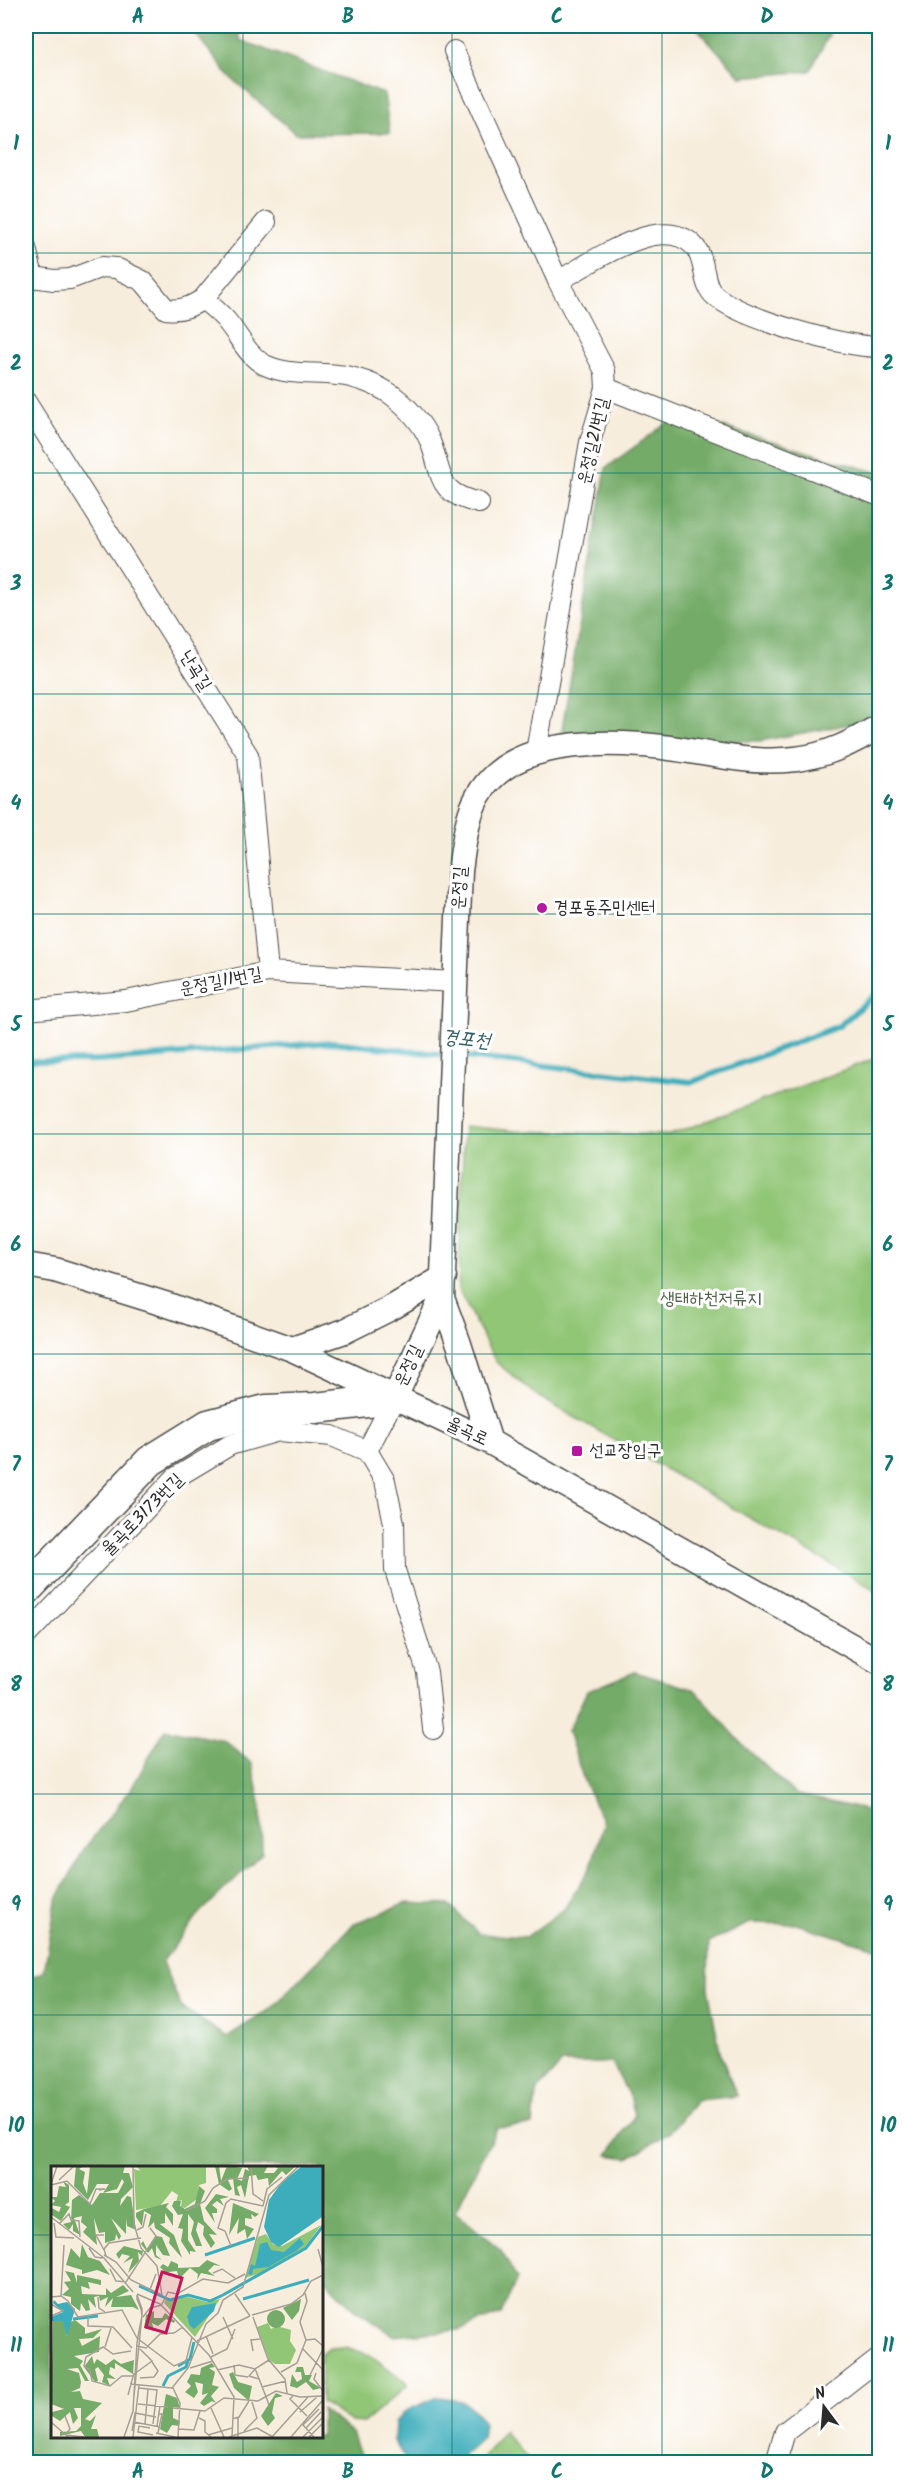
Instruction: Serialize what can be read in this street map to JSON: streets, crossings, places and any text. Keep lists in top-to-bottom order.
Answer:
{
  "streets": {
    "street": [
      "운정길21번길",
      "난곡길",
      "운정길",
      "운정길11번길",
      "율곡로",
      "율곡로3173번길"
    ]
  },
  "crossings": [
    ["운정길21번길", "운정길"],
    ["난곡길", "운정길11번길"],
    ["운정길", "운정길11번길"],
    ["운정길", "율곡로"]
  ],
  "water": ["경포천"],
  "parks": ["생태하천저류지"],
  "places": {
    "other": ["경포동주민센터"],
    "transit": ["선교장입구"]
  },
  "north": "top",
  "grid": {
    "columns": [
      "A",
      "B",
      "C",
      "D"
    ],
    "rows": [
      "1",
      "2",
      "3",
      "4",
      "5",
      "6",
      "7",
      "8",
      "9",
      "10",
      "11"
    ]
  }
}
